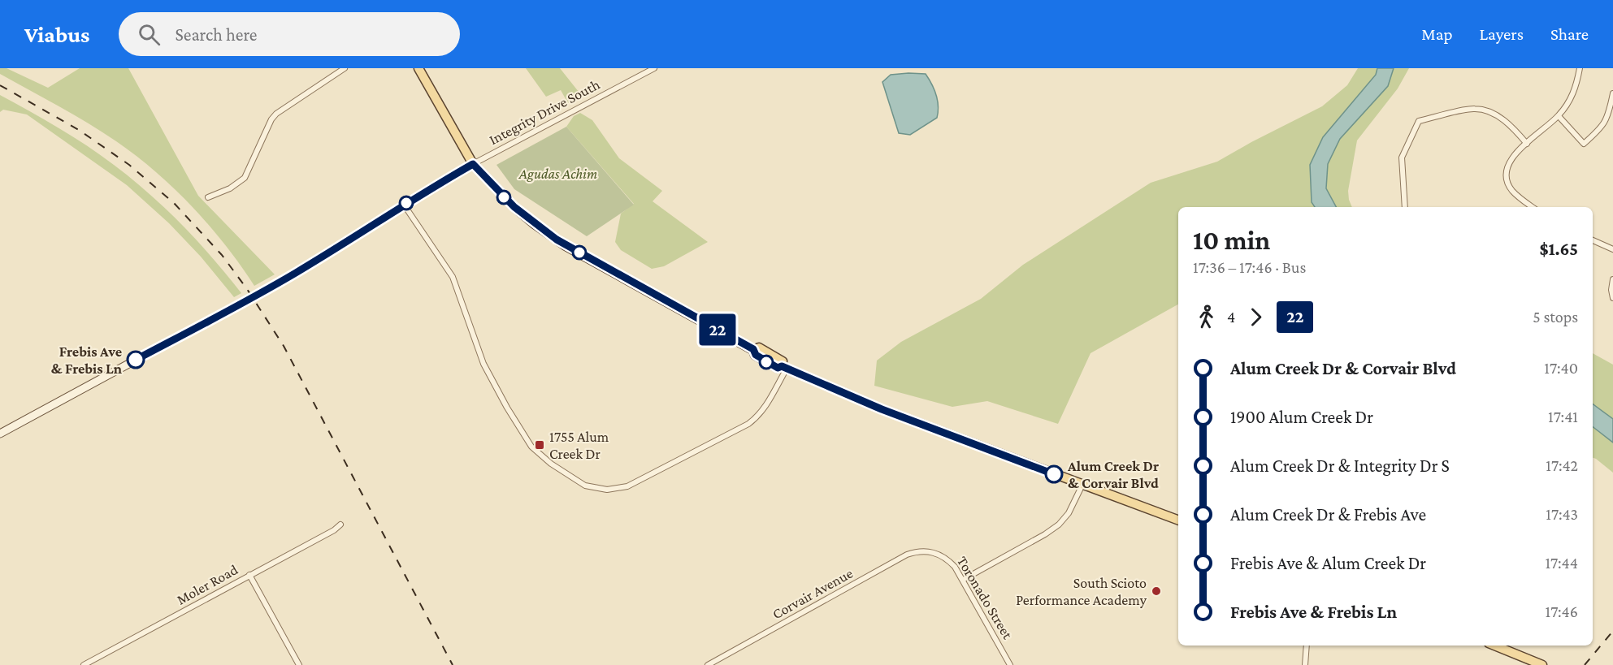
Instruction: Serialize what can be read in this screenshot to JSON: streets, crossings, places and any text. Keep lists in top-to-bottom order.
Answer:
{
  "streets": {
    "street": [
      "Integrity Drive South",
      "Moler Road",
      "Corvair Avenue",
      "Toronado Street"
    ]
  },
  "crossings": [
    ["Corvair Avenue", "Toronado Street"]
  ],
  "parks": ["Agudas Achim"],
  "places": {
    "other": ["Frebis Ave & Frebis Ln", "Alum Creek Dr & Corvair Blvd", "South Scioto Performance Academy"],
    "transit": ["1755 Alum Creek Dr"]
  },
  "lines": ["bus line 22"],
  "page": {
    "header": "Viabus",
    "search": "Search here",
    "nav": ["Map", "Layers", "Share"],
    "on_map": "22",
    "heading": ["10 min", "17:36 – 17:46 · Bus", "$1.65"],
    "legs": ["4", "22", "5 stops"],
    "list": [
      {
        "name": "Alum Creek Dr & Corvair Blvd",
        "value": "17:40"
      },
      {
        "name": "1900 Alum Creek Dr",
        "value": "17:41"
      },
      {
        "name": "Alum Creek Dr & Integrity Dr S",
        "value": "17:42"
      },
      {
        "name": "Alum Creek Dr & Frebis Ave",
        "value": "17:43"
      },
      {
        "name": "Frebis Ave & Alum Creek Dr",
        "value": "17:44"
      },
      {
        "name": "Frebis Ave & Frebis Ln",
        "value": "17:46"
      }
    ]
  }
}
